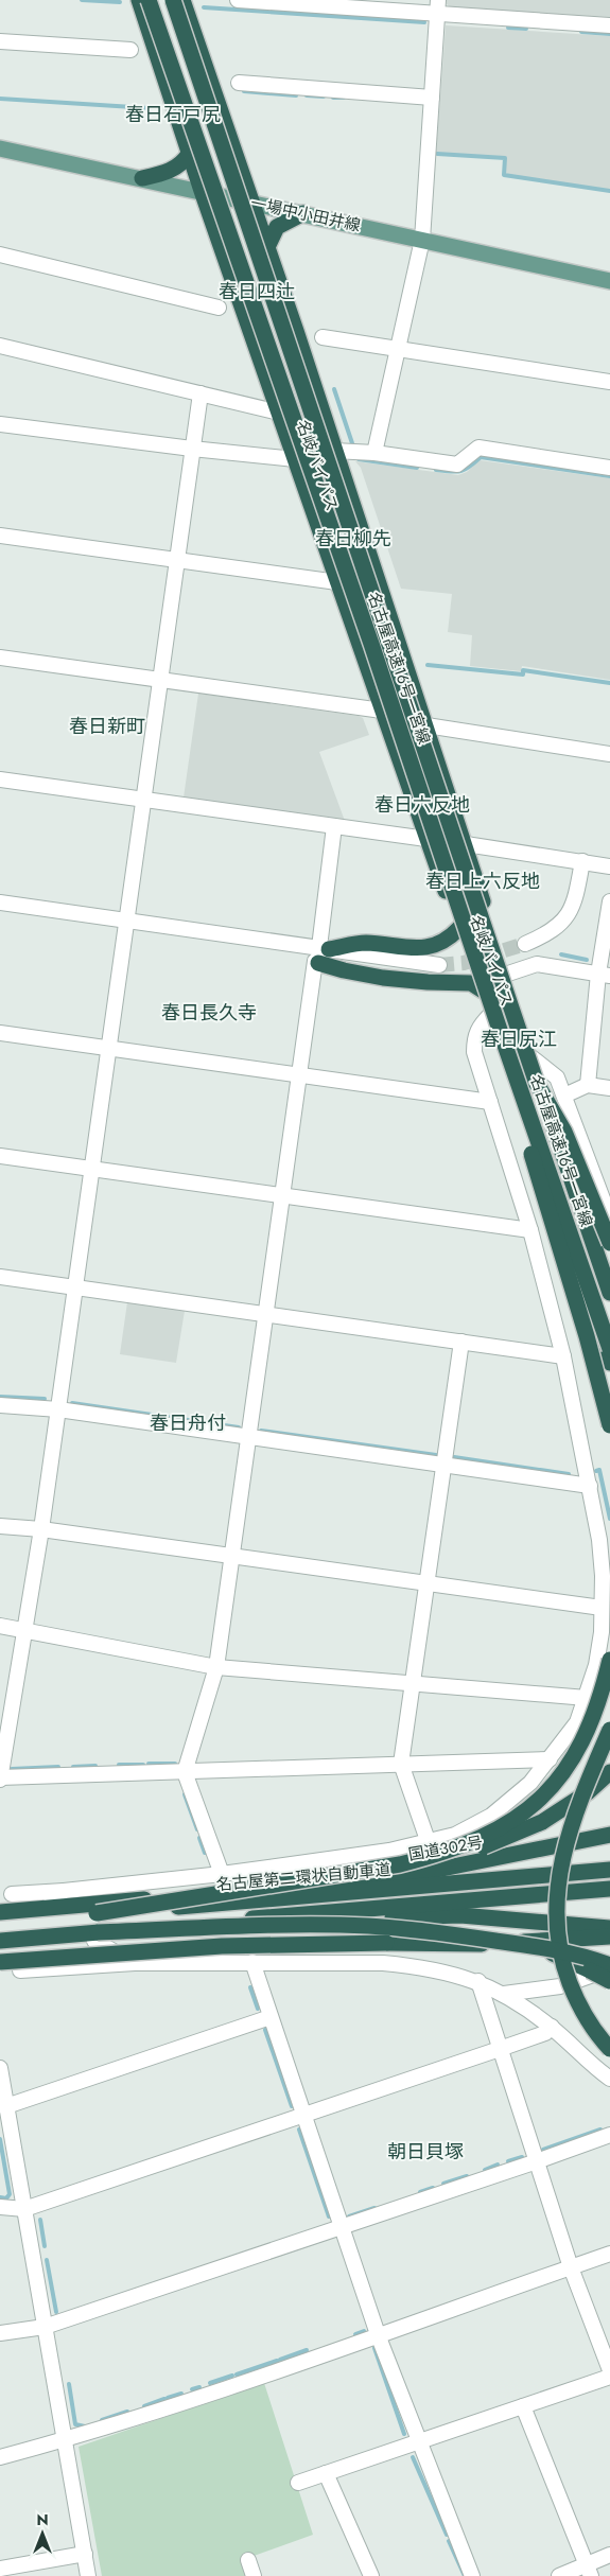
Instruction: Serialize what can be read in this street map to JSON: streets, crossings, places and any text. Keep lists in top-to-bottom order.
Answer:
{
  "streets": {
    "highway": [
      "名岐バイパス",
      "名古屋高速16号一宮線",
      "国道302号",
      "名古屋第二環状自動車道"
    ],
    "main road": ["一場中小田井線"]
  },
  "crossings": [
    ["一場中小田井線", "名岐バイパス"]
  ],
  "districts": [
    "春日石戸尻",
    "春日四辻",
    "春日柳先",
    "春日新町",
    "春日六反地",
    "春日上六反地",
    "春日長久寺",
    "春日尻江",
    "春日舟付",
    "朝日貝塚"
  ],
  "north": "top"
}
